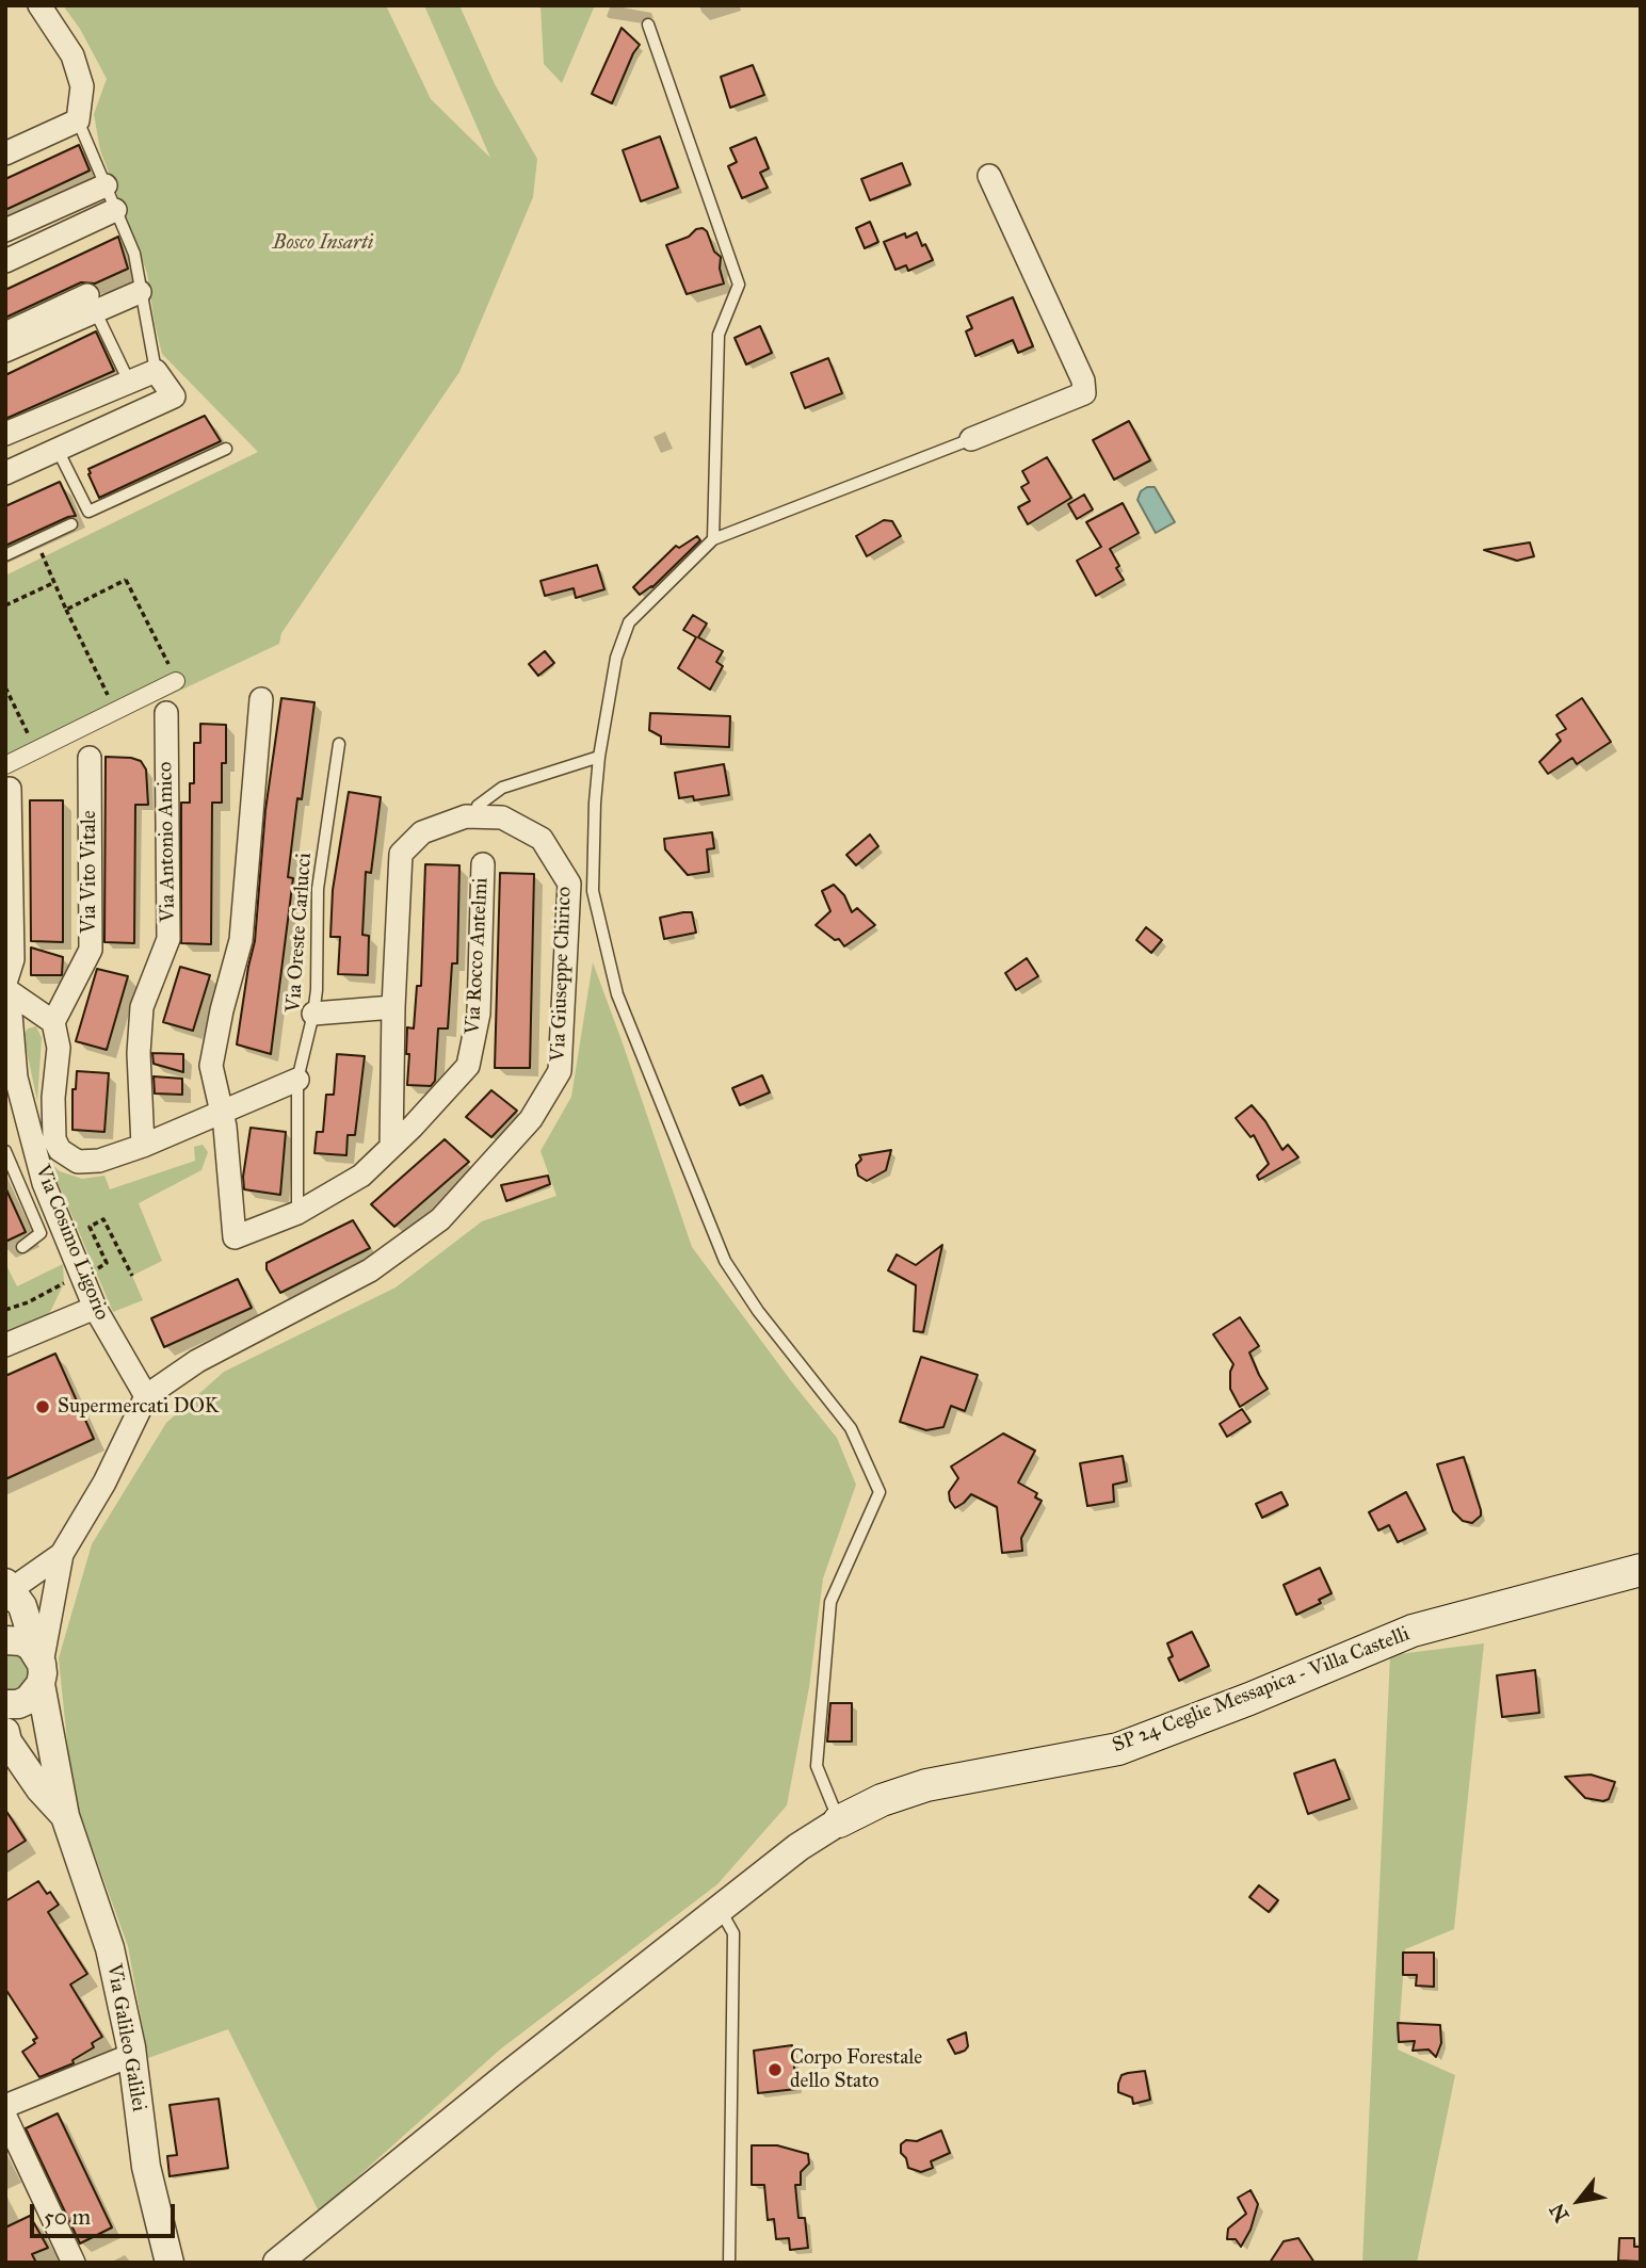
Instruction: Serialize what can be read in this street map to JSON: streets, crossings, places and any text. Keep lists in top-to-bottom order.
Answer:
{
  "streets": {
    "main road": ["SP 24 Ceglie Messapica - Villa Castelli"],
    "street": [
      "Via Antonio Amico",
      "Via Vito Vitale",
      "Via Rocco Antelmi",
      "Via Giuseppe Chirico",
      "Via Cosimo Ligorio",
      "Via Galileo Galilei"
    ],
    "lane": ["Via Oreste Carlucci"]
  },
  "crossings": [
    ["Via Oreste Carlucci", "Via Rocco Antelmi"],
    ["Via Rocco Antelmi", "Via Giuseppe Chirico"],
    ["Via Giuseppe Chirico", "Via Cosimo Ligorio"]
  ],
  "parks": ["Bosco Insarti"],
  "places": ["Supermercati DOK", "Corpo Forestale dello Stato"],
  "scale_bar": "50 m",
  "north": "bottom left"
}
